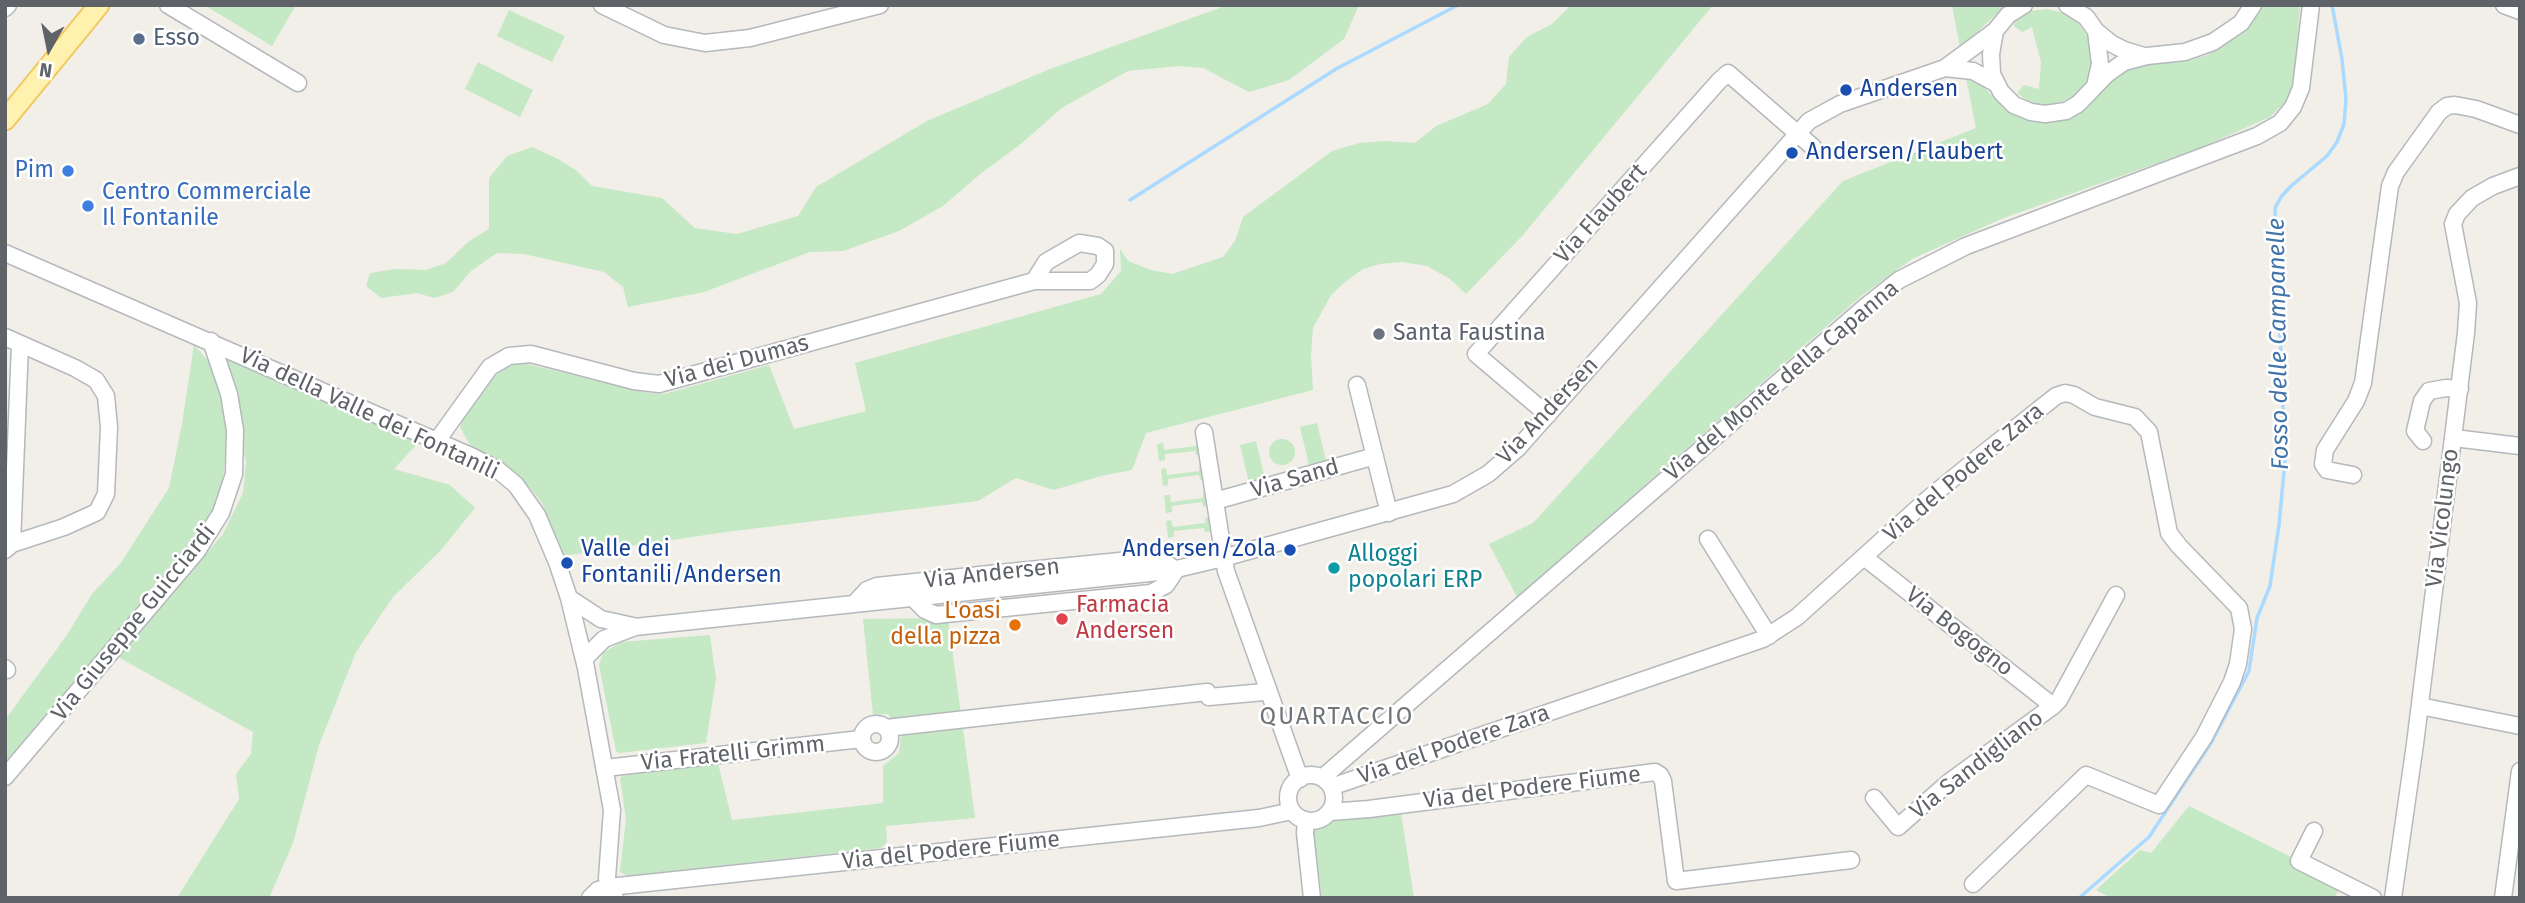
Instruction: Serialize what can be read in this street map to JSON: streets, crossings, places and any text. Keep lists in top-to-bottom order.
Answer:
{
  "streets": {
    "street": [
      "Via Flaubert",
      "Via dei Dumas",
      "Via del Monte della Capanna",
      "Via Andersen",
      "Via della Valle dei Fontanili",
      "Via del Podere Zara",
      "Via Sand",
      "Via Vicolungo",
      "Via Giuseppe Guicciardi",
      "Via Bogogno",
      "Via Fratelli Grimm",
      "Via Sandigliano",
      "Via del Podere Fiume"
    ]
  },
  "crossings": [
    ["Via Flaubert", "Via Andersen"],
    ["Via dei Dumas", "Via della Valle dei Fontanili"],
    ["Via del Monte della Capanna", "Via del Podere Zara"],
    ["Via del Monte della Capanna", "Via del Podere Fiume"],
    ["Via Andersen", "Via della Valle dei Fontanili"],
    ["Via della Valle dei Fontanili", "Via Giuseppe Guicciardi"],
    ["Via della Valle dei Fontanili", "Via Fratelli Grimm"],
    ["Via della Valle dei Fontanili", "Via del Podere Fiume"],
    ["Via del Podere Zara", "Via Bogogno"],
    ["Via del Podere Zara", "Via del Podere Fiume"],
    ["Via Bogogno", "Via Sandigliano"]
  ],
  "districts": ["QUARTACCIO"],
  "water": ["Fosso delle Campanelle"],
  "places": [
    "Esso",
    "Andersen",
    "Andersen/Flaubert",
    "Pim",
    "Centro Commerciale Il Fontanile",
    "Santa Faustina",
    "Andersen/Zola",
    "Valle dei Fontanili/Andersen",
    "Alloggi popolari ERP",
    "Farmacia Andersen",
    "L'oasi della pizza"
  ],
  "north": "bottom"
}
